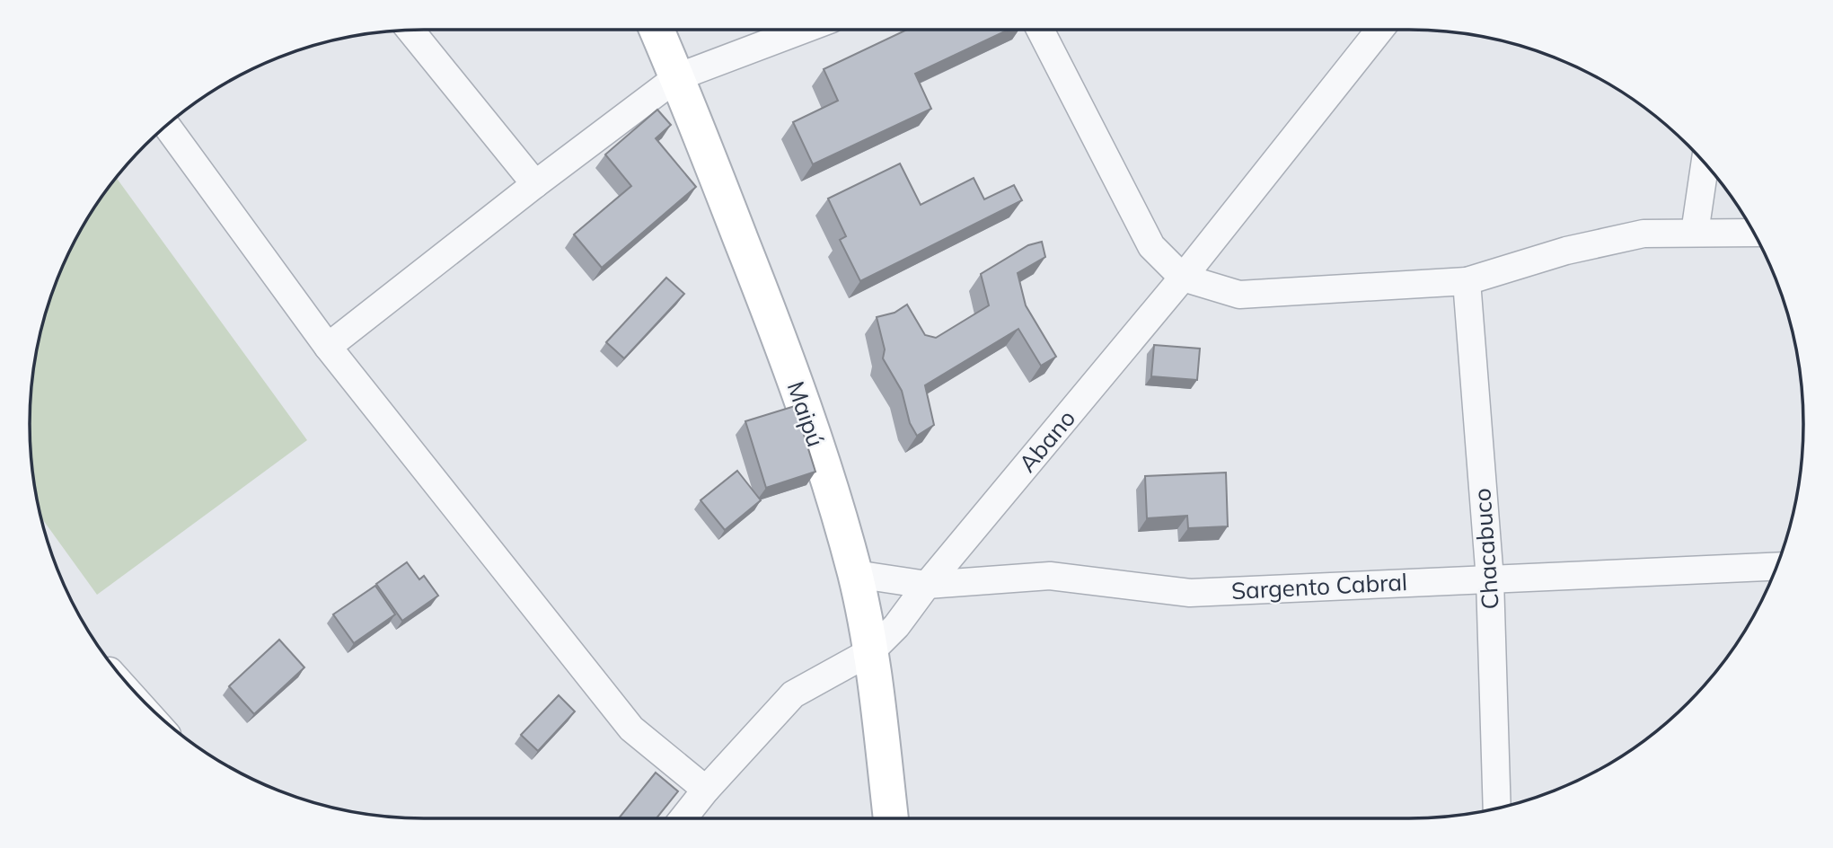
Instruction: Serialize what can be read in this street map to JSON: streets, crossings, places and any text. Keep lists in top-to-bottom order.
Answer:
{
  "streets": {
    "main road": ["Maipú"],
    "street": ["Abano", "Chacabuco", "Sargento Cabral"]
  },
  "crossings": [
    ["Maipú", "Abano"],
    ["Maipú", "Sargento Cabral"],
    ["Abano", "Sargento Cabral"],
    ["Chacabuco", "Sargento Cabral"]
  ]
}
